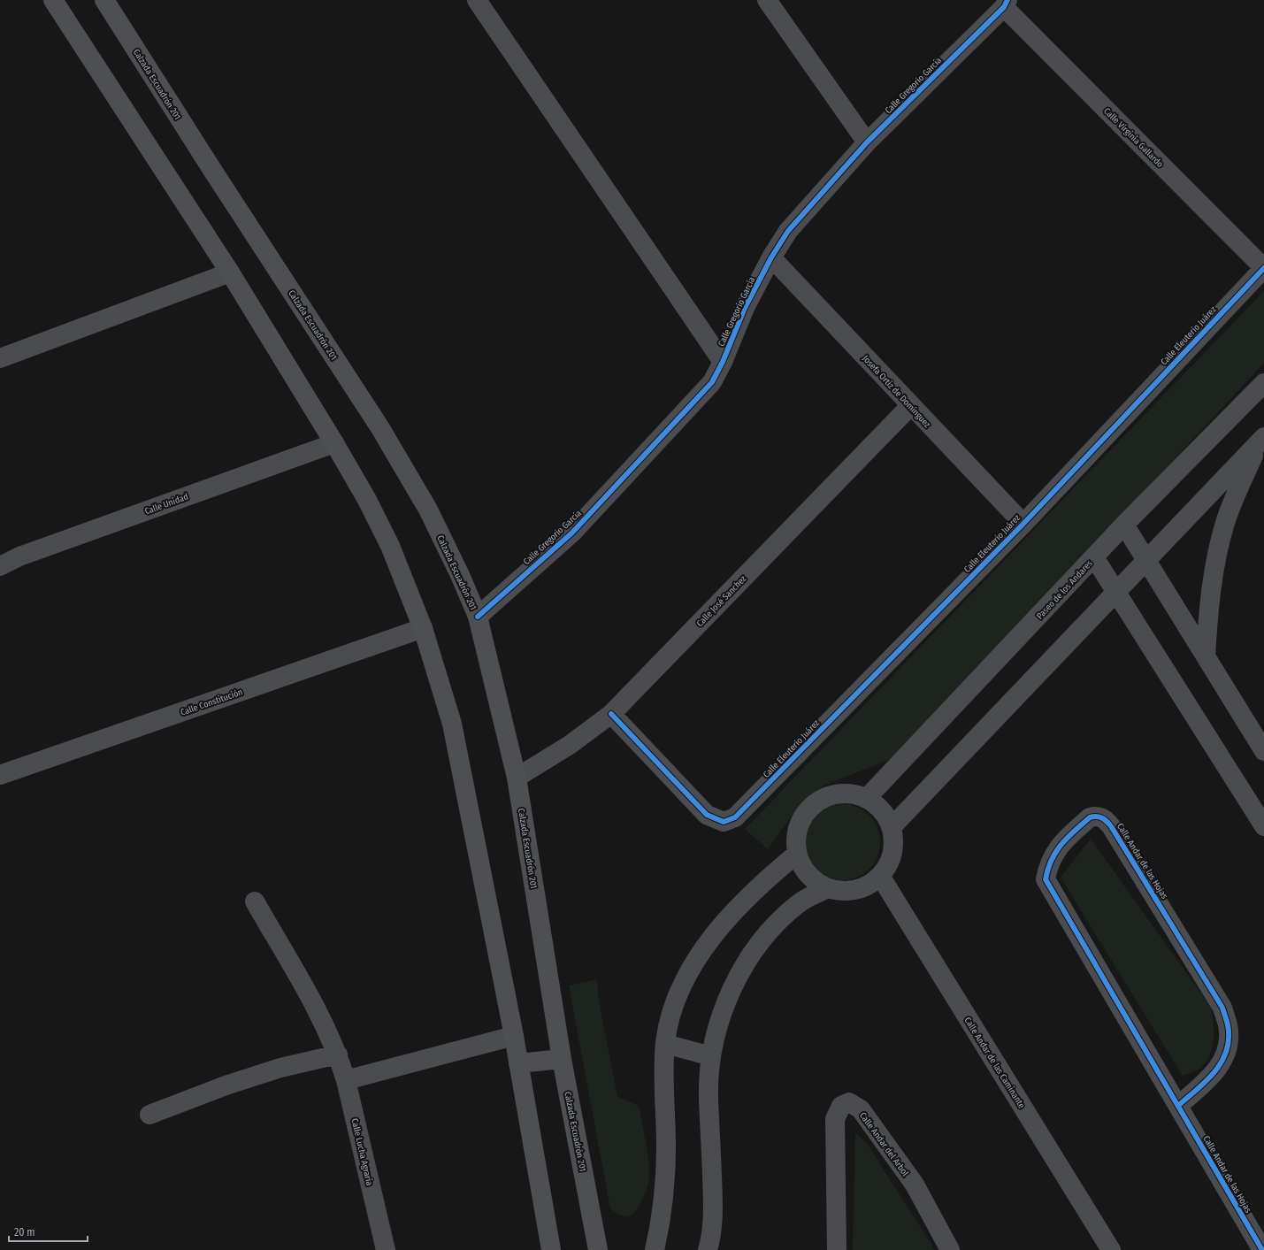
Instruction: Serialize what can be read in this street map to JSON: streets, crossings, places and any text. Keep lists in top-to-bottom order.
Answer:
{
  "streets": {
    "main road": ["Calzada Escuadrón 201"],
    "street": [
      "Calle Gregorio García",
      "Calle Virginia Gallardo",
      "Calle Eleuterio Juárez",
      "Josefa Ortiz de Domínguez",
      "Calle Unidad",
      "Paseo de los Andares",
      "Calle José Sanchez",
      "Calle Constitución",
      "Calle Andar de las Hojas",
      "Calle Andar de las Caminante",
      "Calle Andar del Arbol",
      "Calle Lucha Agraria"
    ]
  },
  "crossings": [
    ["Calzada Escuadrón 201", "Calle Gregorio García"],
    ["Calzada Escuadrón 201", "Calle José Sanchez"],
    ["Calle Gregorio García", "Calle Virginia Gallardo"],
    ["Calle Gregorio García", "Josefa Ortiz de Domínguez"],
    ["Calle Virginia Gallardo", "Calle Eleuterio Juárez"],
    ["Calle Eleuterio Juárez", "Josefa Ortiz de Domínguez"],
    ["Calle Eleuterio Juárez", "Calle José Sanchez"],
    ["Josefa Ortiz de Domínguez", "Calle José Sanchez"],
    ["Paseo de los Andares", "Calle Andar de las Caminante"]
  ],
  "scale_bar": "20 m"
}
